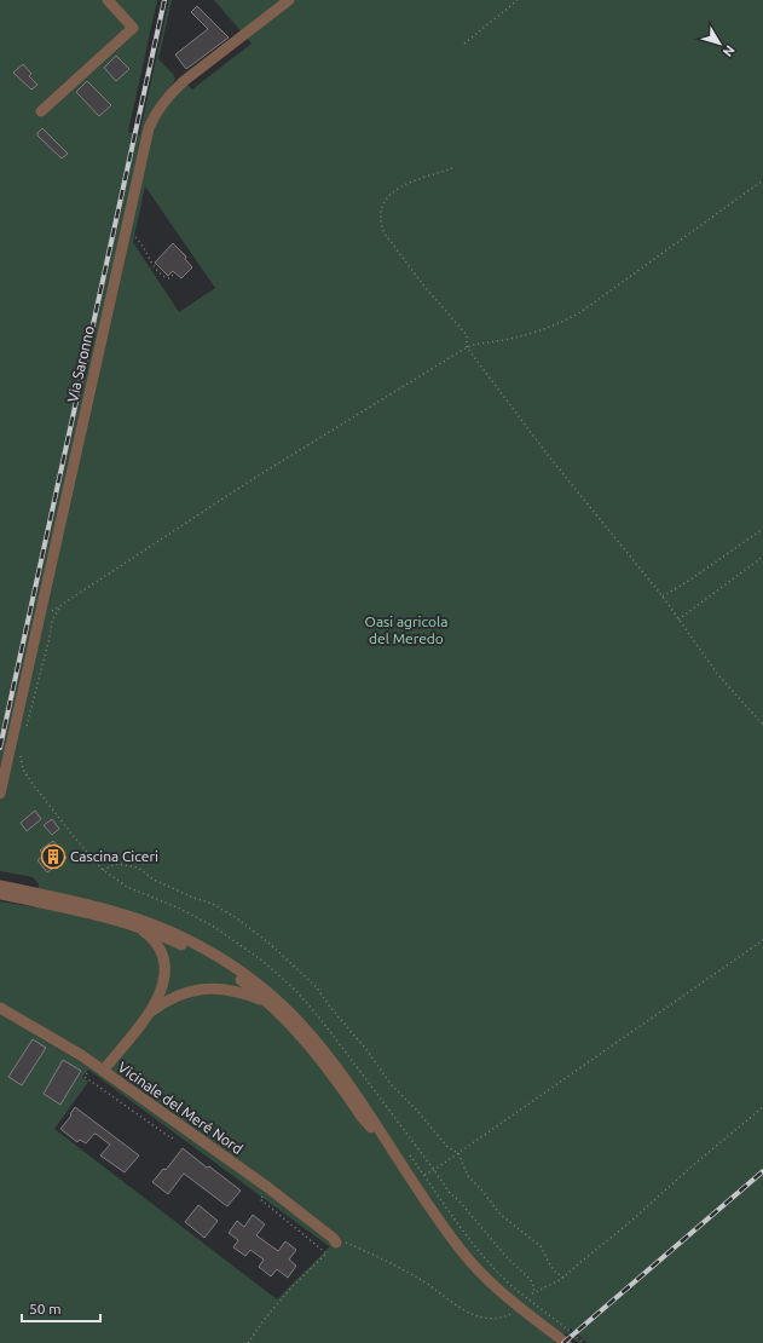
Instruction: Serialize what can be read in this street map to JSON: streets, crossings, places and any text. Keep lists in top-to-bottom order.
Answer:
{
  "streets": {
    "street": ["Via Saronno", "Vicinale del Meré Nord"]
  },
  "parks": ["Oasi agricola del Meredo"],
  "places": {
    "building": ["Cascina Ciceri"]
  },
  "scale_bar": "50 m",
  "north": "bottom right"
}
